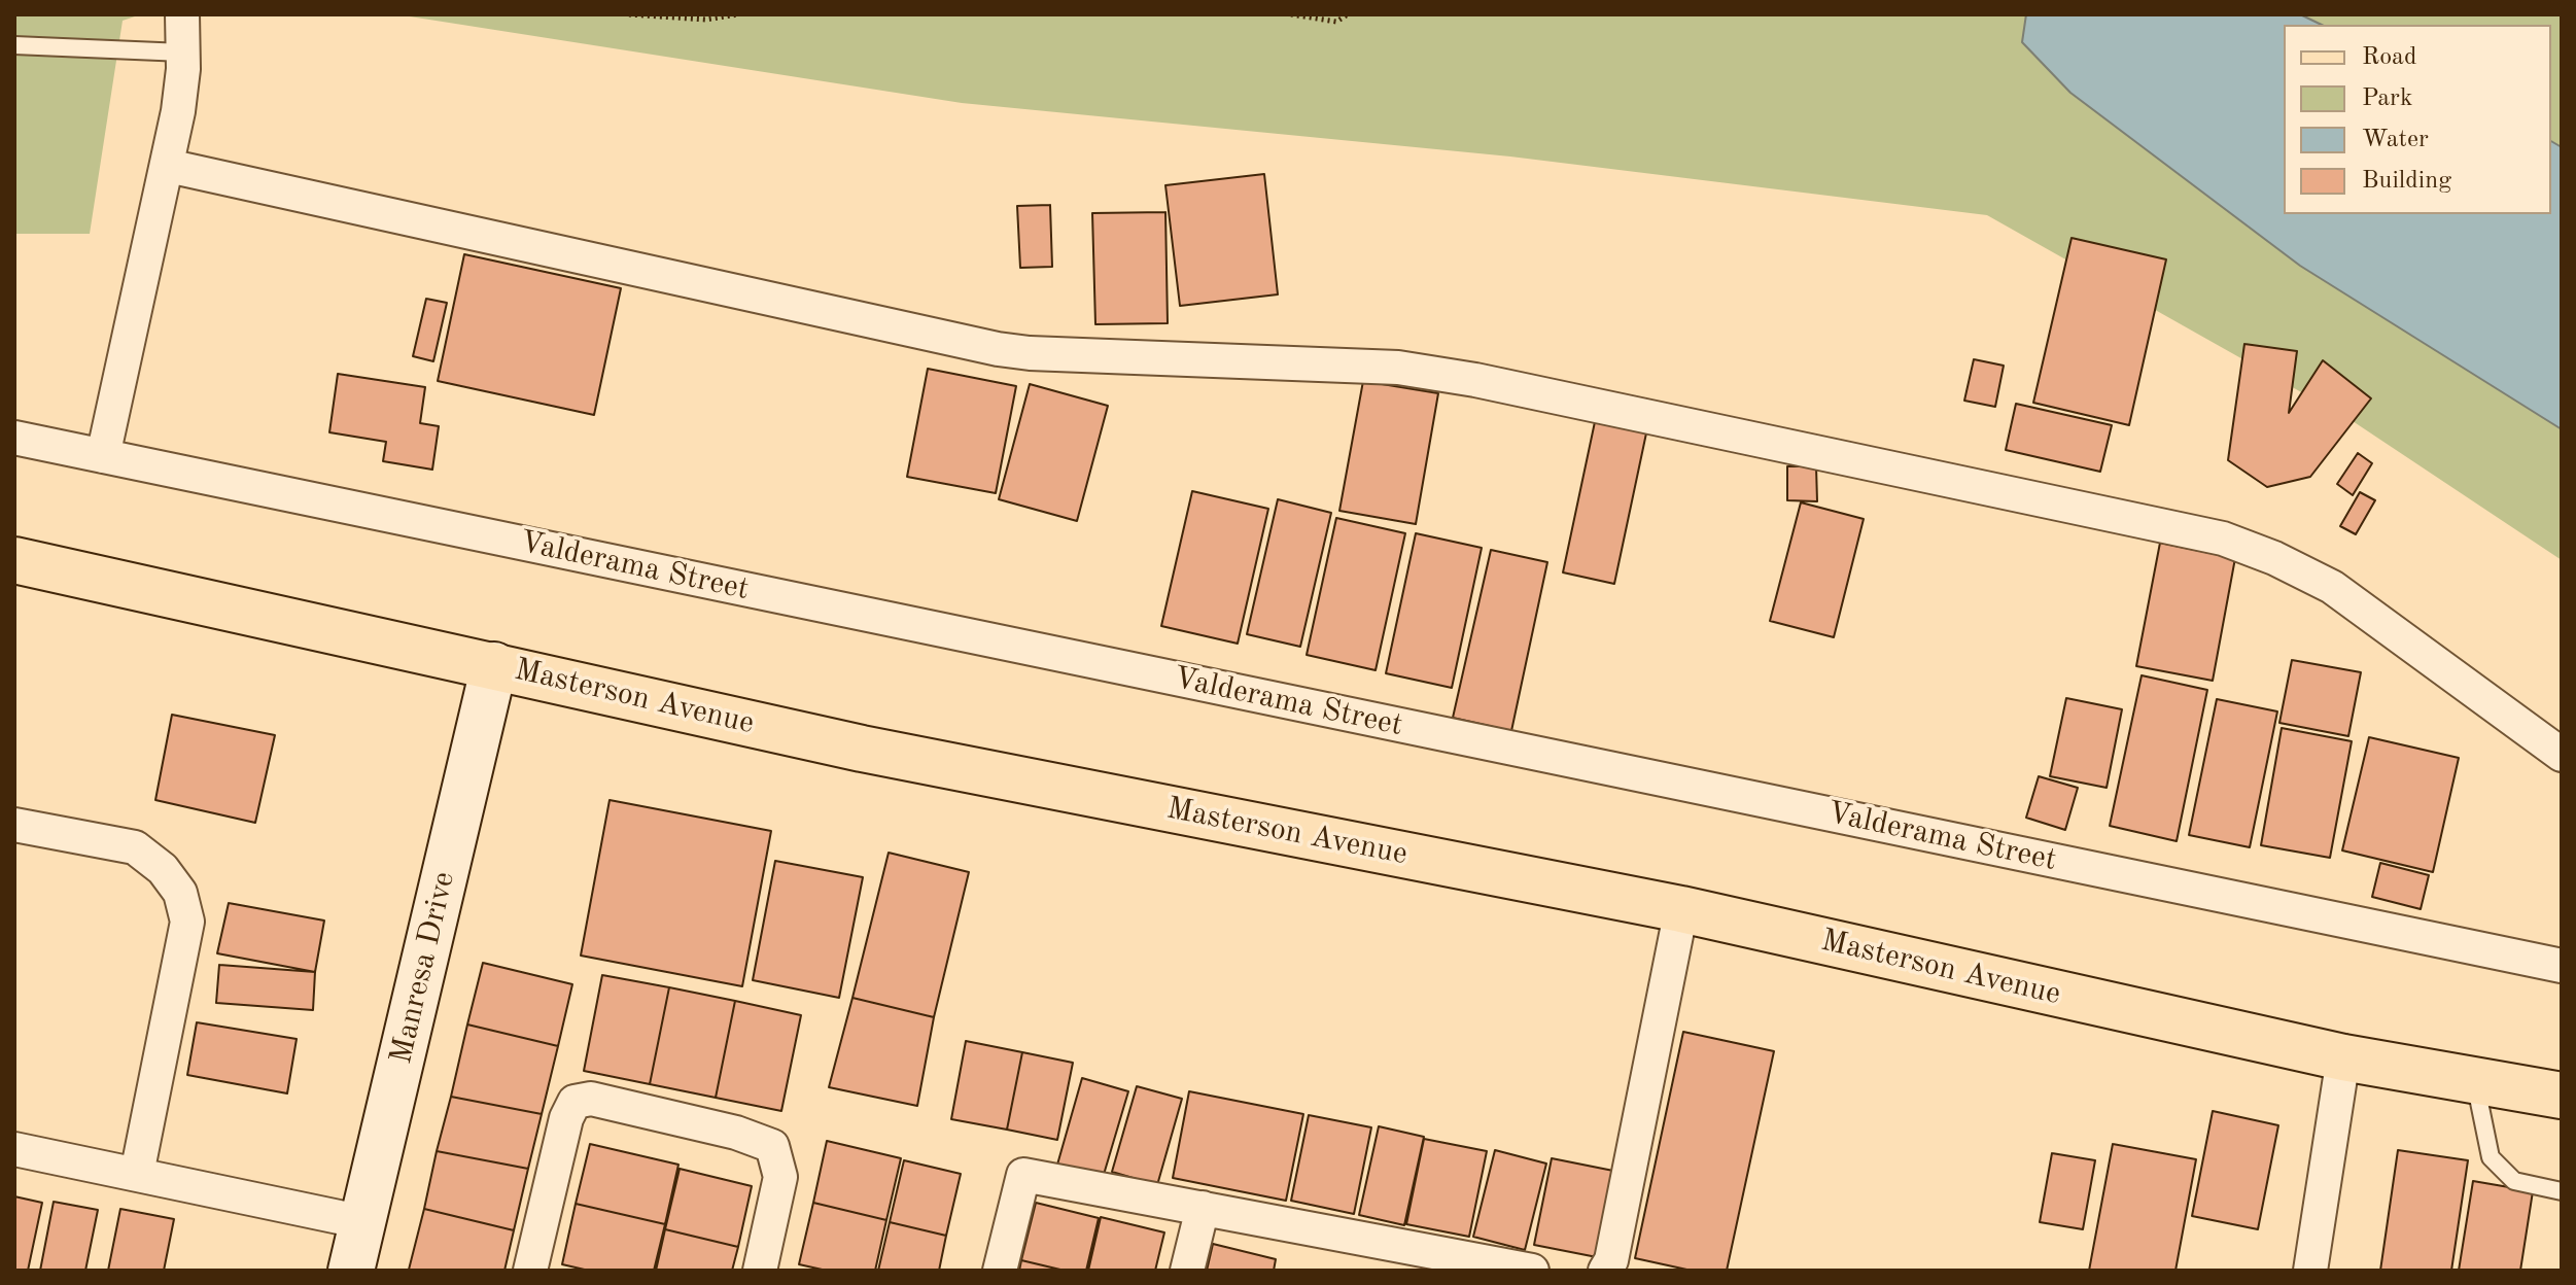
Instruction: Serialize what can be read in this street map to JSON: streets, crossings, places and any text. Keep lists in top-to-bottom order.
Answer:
{
  "streets": {
    "main road": ["Masterson Avenue"],
    "street": ["Valderama Street", "Manresa Drive"]
  },
  "crossings": [
    ["Masterson Avenue", "Manresa Drive"]
  ],
  "legend": [
    "Road",
    "Park",
    "Water",
    "Building"
  ]
}
